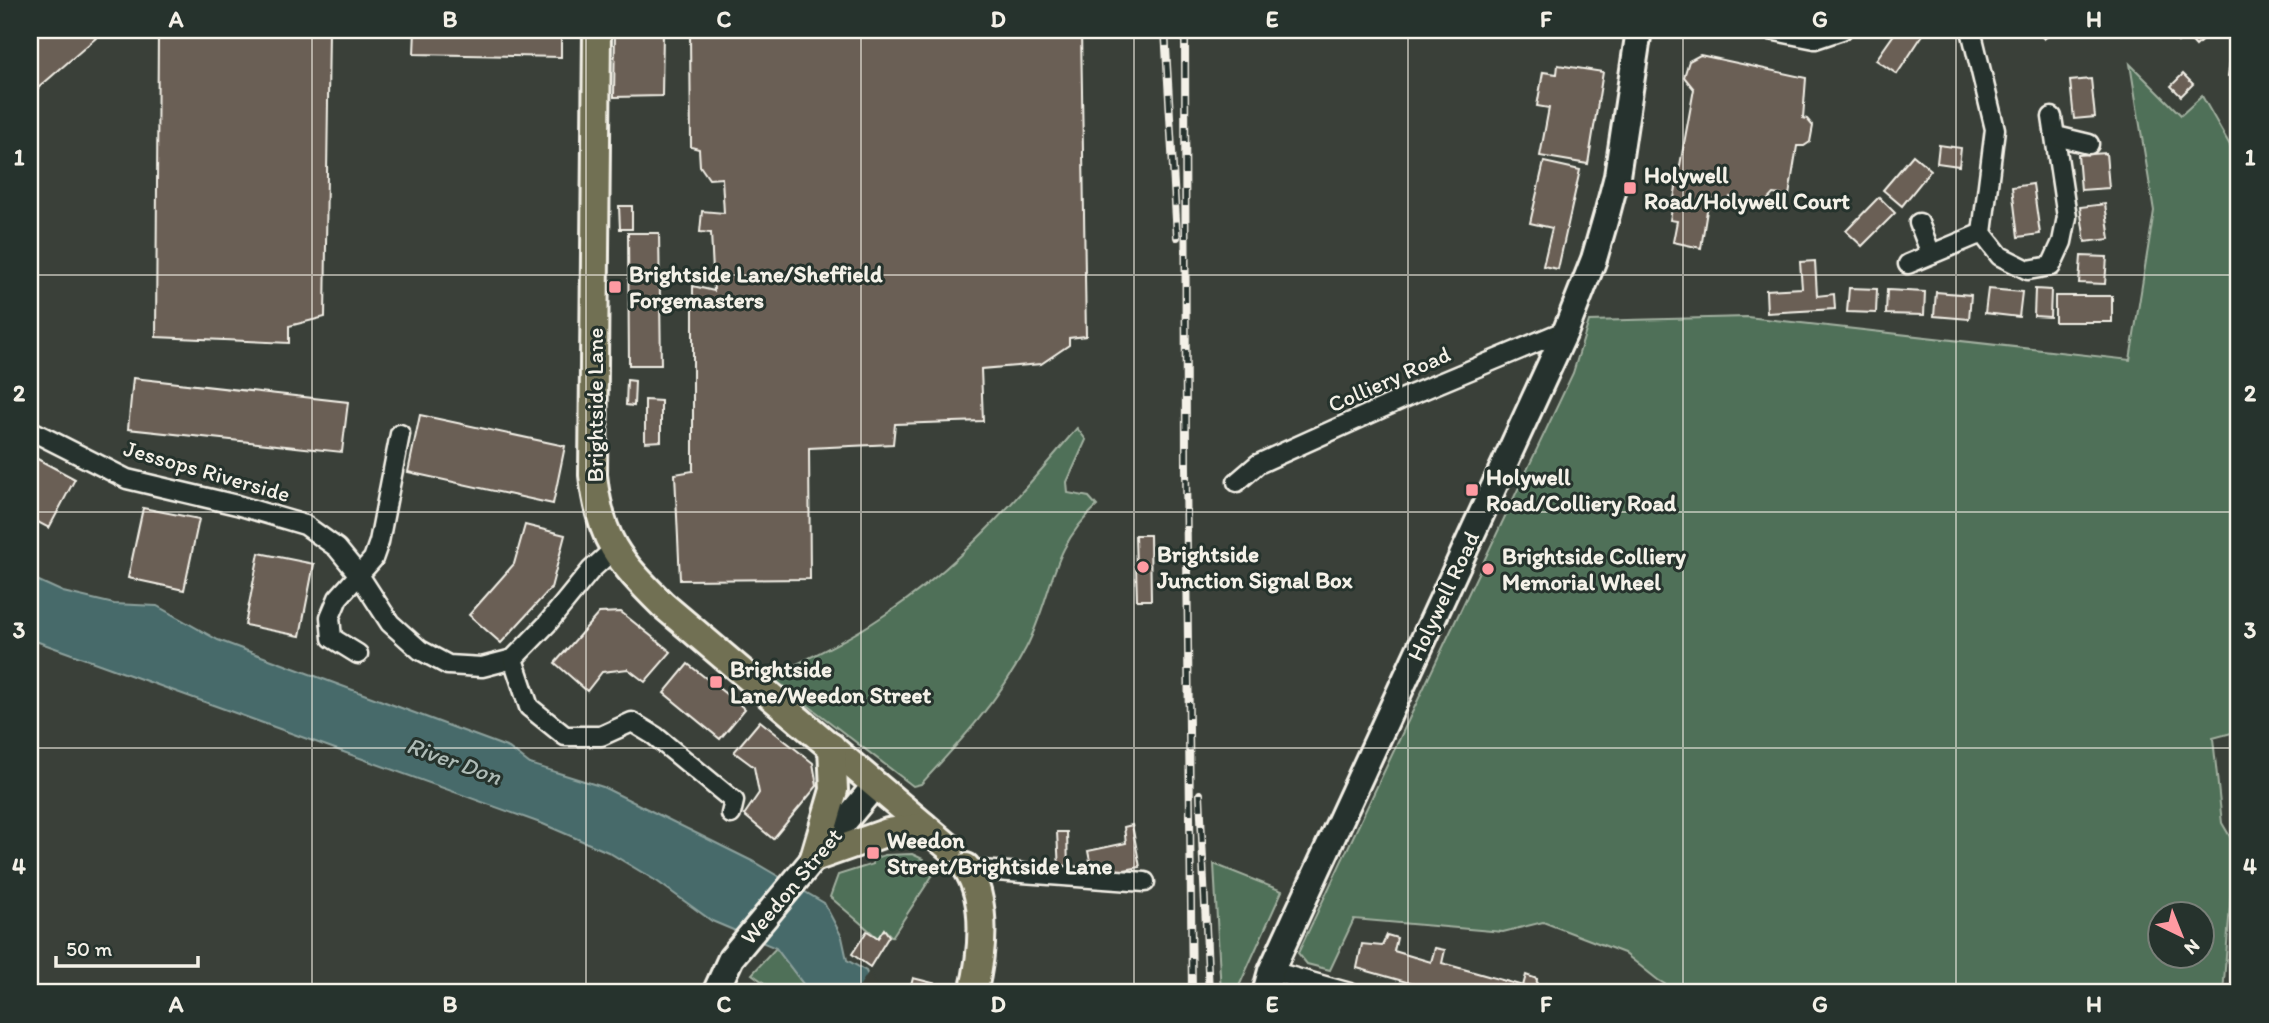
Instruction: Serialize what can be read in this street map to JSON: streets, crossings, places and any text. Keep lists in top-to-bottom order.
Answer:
{
  "streets": {
    "main road": ["Brightside Lane", "Holywell Road", "Weedon Street"],
    "street": ["Colliery Road", "Jessops Riverside"]
  },
  "crossings": [
    ["Colliery Road", "Holywell Road"],
    ["Brightside Lane", "Weedon Street"]
  ],
  "water": ["River Don"],
  "places": {
    "transit": [
      "Holywell Road/Holywell Court",
      "Brightside Lane/Sheffield Forgemasters",
      "Holywell Road/Colliery Road",
      "Brightside Lane/Weedon Street",
      "Weedon Street/Brightside Lane"
    ],
    "other": ["Brightside Junction Signal Box", "Brightside Colliery Memorial Wheel"]
  },
  "scale_bar": "50 m",
  "north": "bottom right",
  "grid": {
    "columns": [
      "A",
      "B",
      "C",
      "D",
      "E",
      "F",
      "G",
      "H"
    ],
    "rows": [
      "1",
      "2",
      "3",
      "4"
    ]
  }
}
